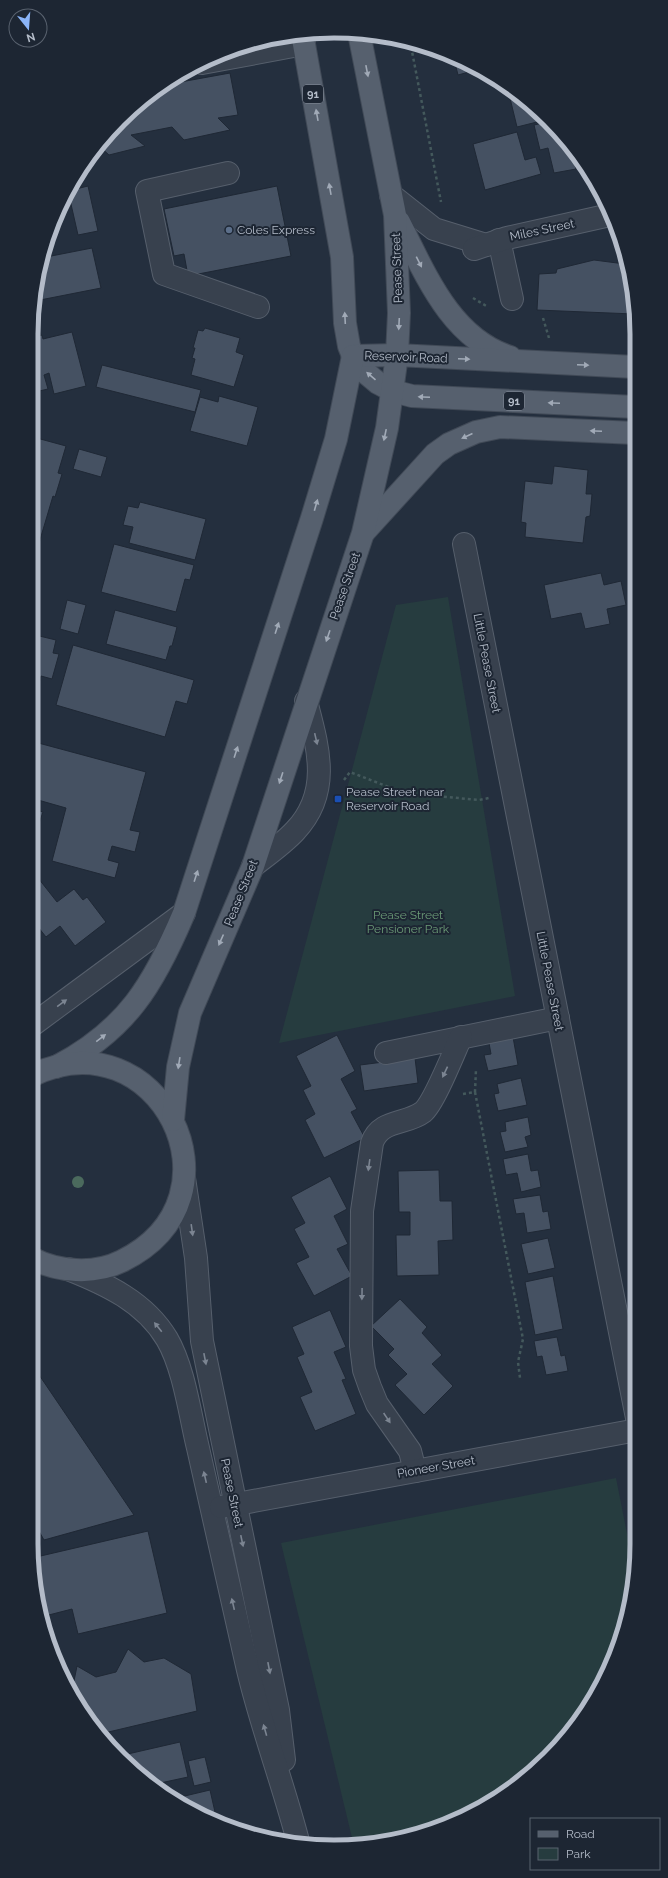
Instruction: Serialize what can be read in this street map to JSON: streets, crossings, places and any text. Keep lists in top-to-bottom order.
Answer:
{
  "streets": {
    "main road": ["91", "Pease Street", "Reservoir Road"],
    "street": ["Miles Street", "Little Pease Street", "Pioneer Street"]
  },
  "crossings": [
    ["91", "Reservoir Road"],
    ["Pease Street", "Reservoir Road"],
    ["Pease Street", "Pioneer Street"]
  ],
  "parks": ["Pease Street Pensioner Park"],
  "places": {
    "other": ["Coles Express"],
    "transit": ["Pease Street near Reservoir Road"]
  },
  "legend": ["Road", "Park"],
  "north": "bottom"
}
